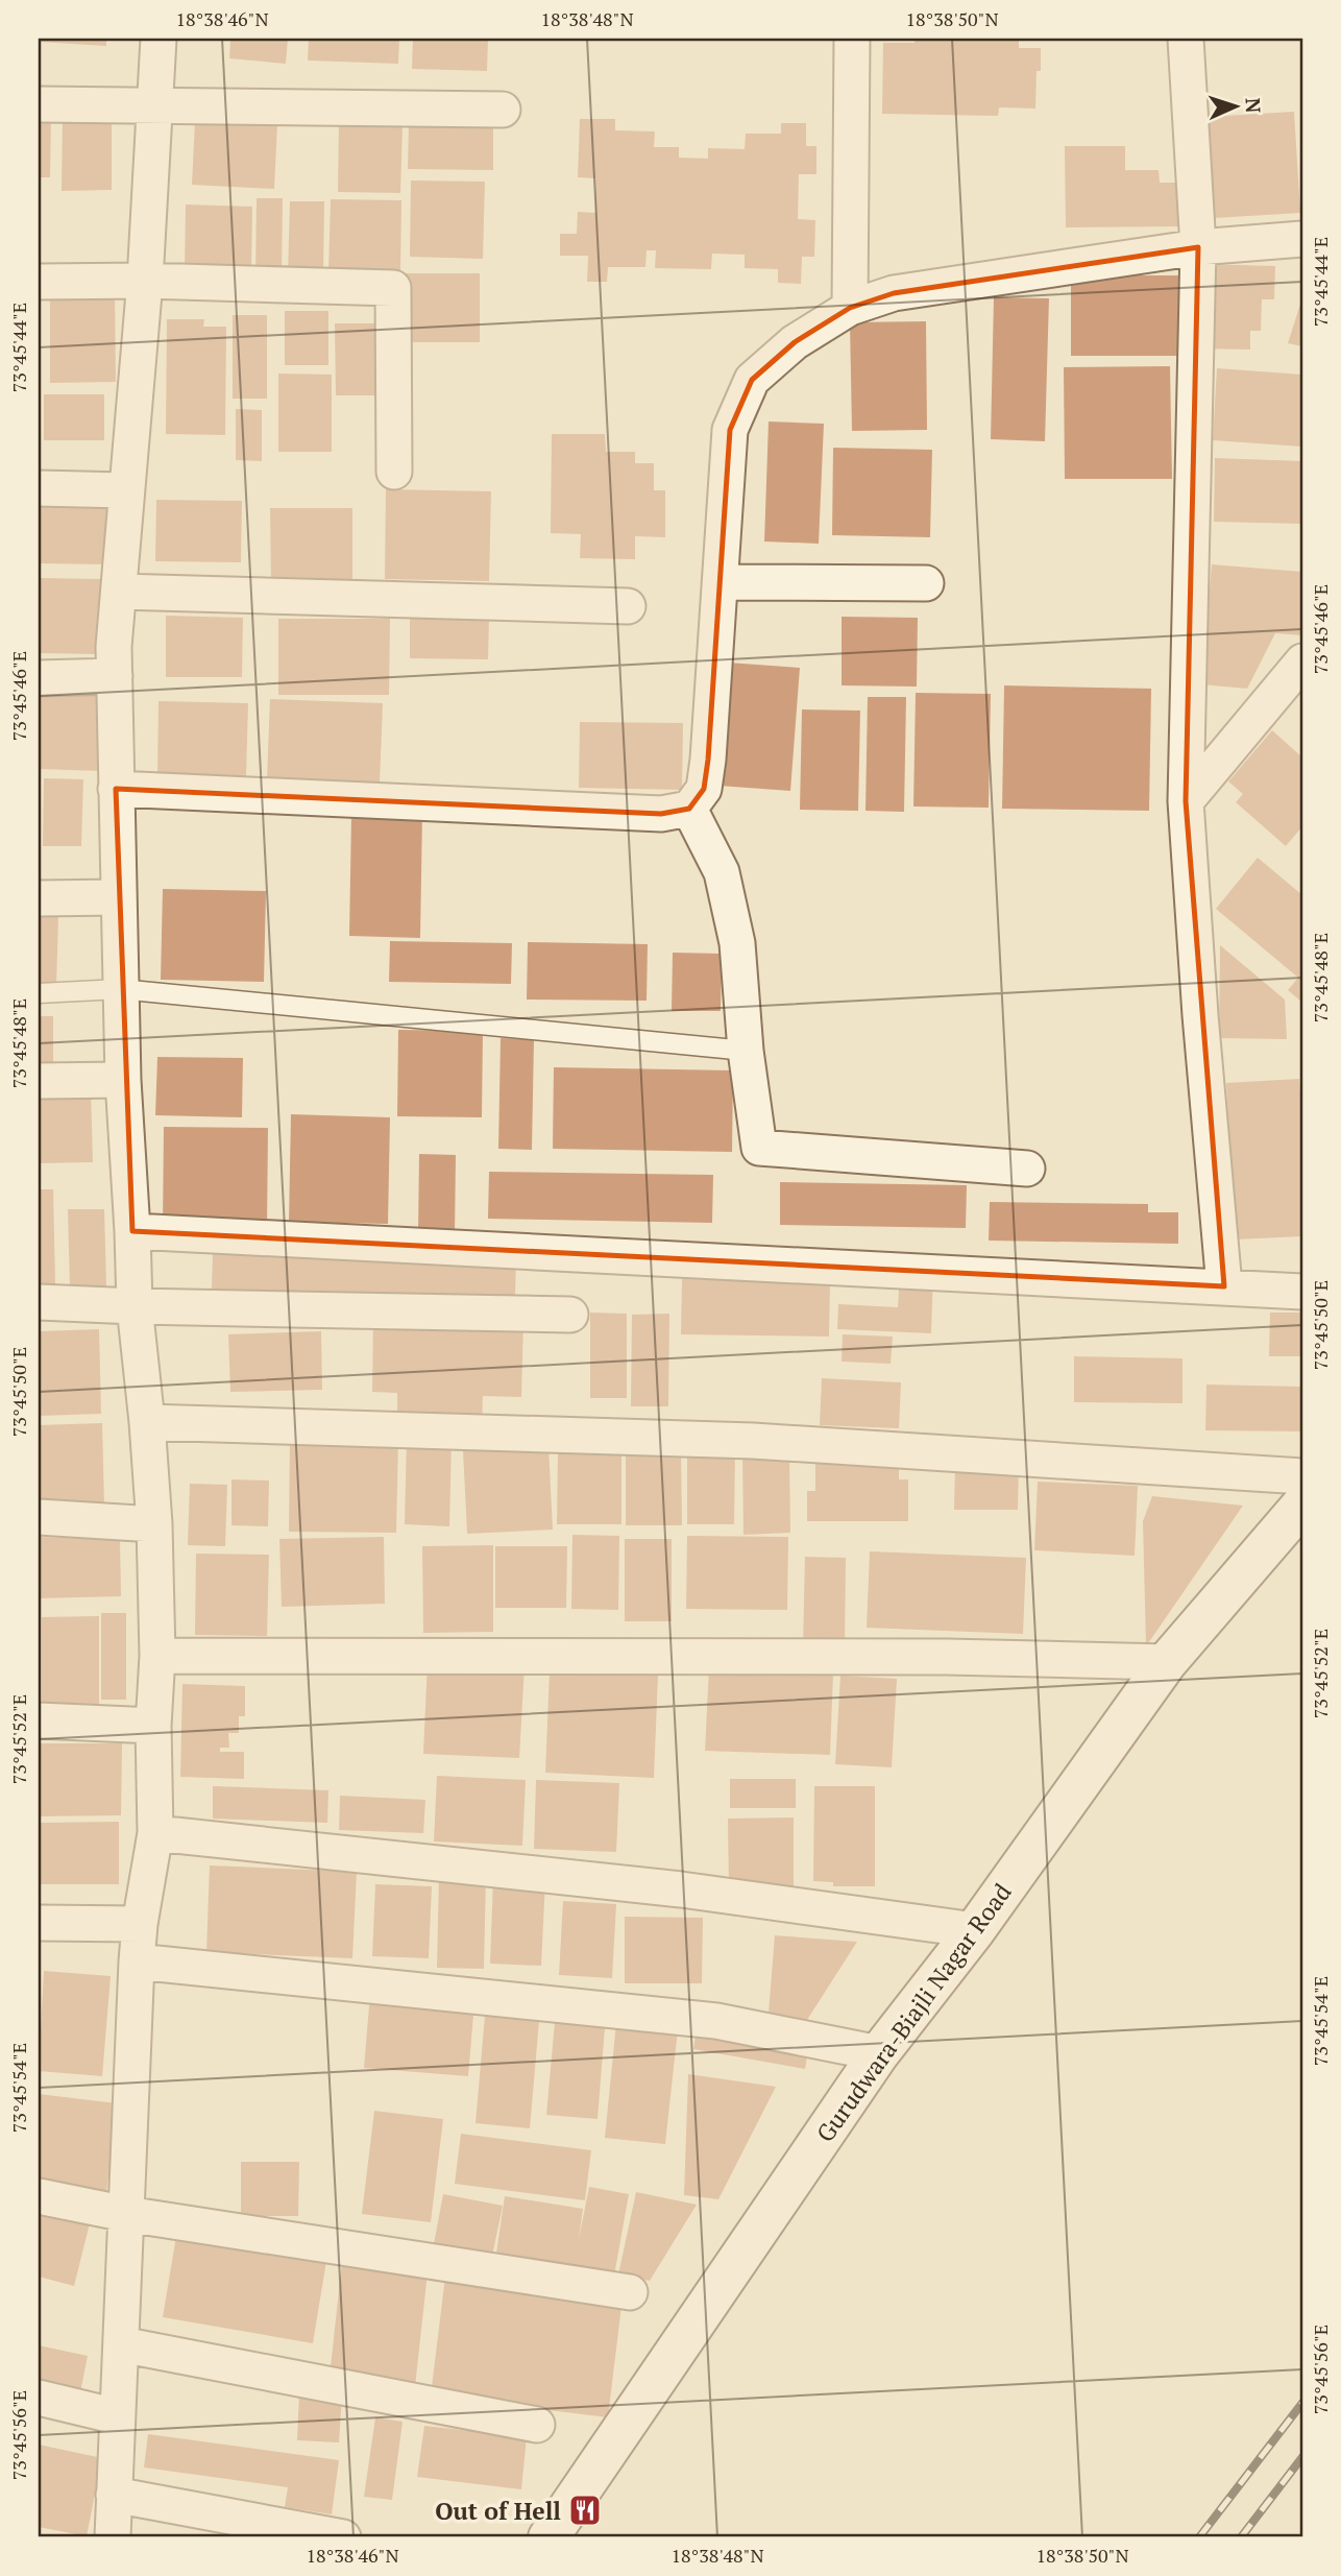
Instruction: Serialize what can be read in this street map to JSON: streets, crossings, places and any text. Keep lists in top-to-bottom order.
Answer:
{
  "streets": {
    "main road": ["Gurudwara-Biajli Nagar Road"]
  },
  "places": {
    "restaurant": ["Out of Hell"]
  },
  "north": "right",
  "coordinates": [
    "18°38'46\"N",
    "18°38'48\"N",
    "18°38'50\"N",
    "73°45'44\"E",
    "73°45'46\"E",
    "73°45'48\"E",
    "73°45'50\"E",
    "73°45'52\"E",
    "73°45'54\"E",
    "73°45'56\"E"
  ]
}
